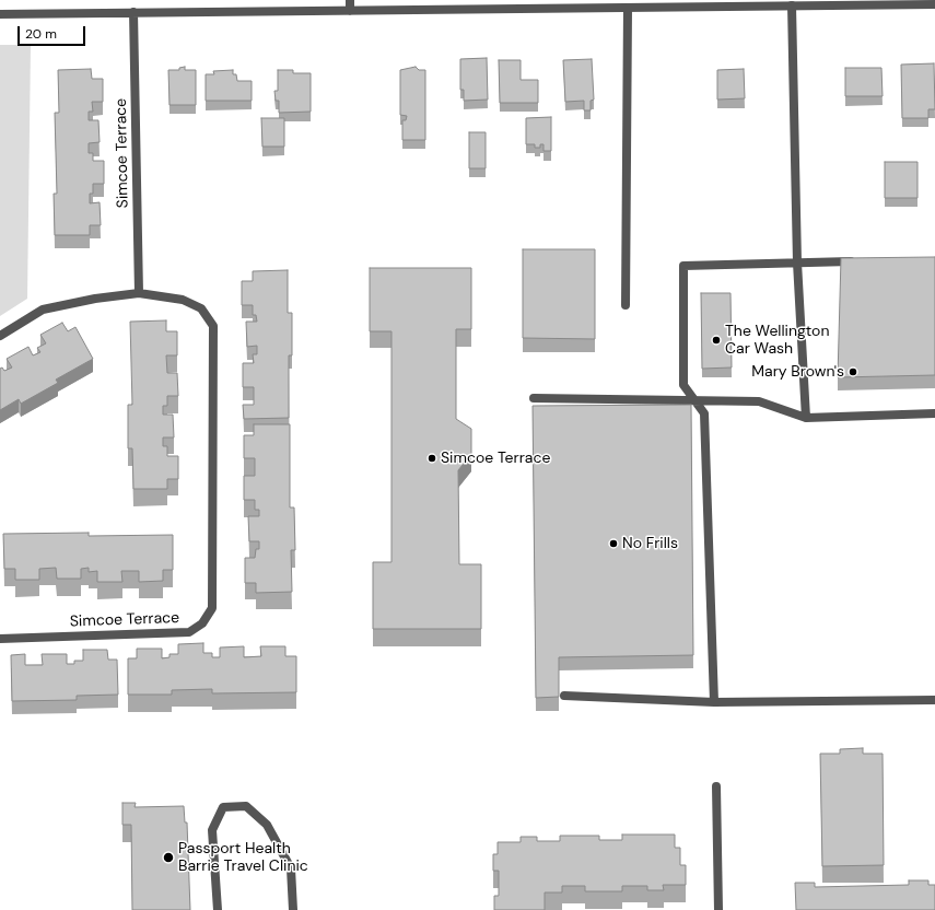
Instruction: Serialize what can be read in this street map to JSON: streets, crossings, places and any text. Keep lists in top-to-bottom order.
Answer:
{
  "streets": {
    "street": ["Simcoe Terrace"]
  },
  "places": [
    "The Wellington Car Wash",
    "Mary Brown's",
    "Simcoe Terrace",
    "No Frills",
    "Passport Health Barrie Travel Clinic"
  ],
  "scale_bar": "20 m"
}
